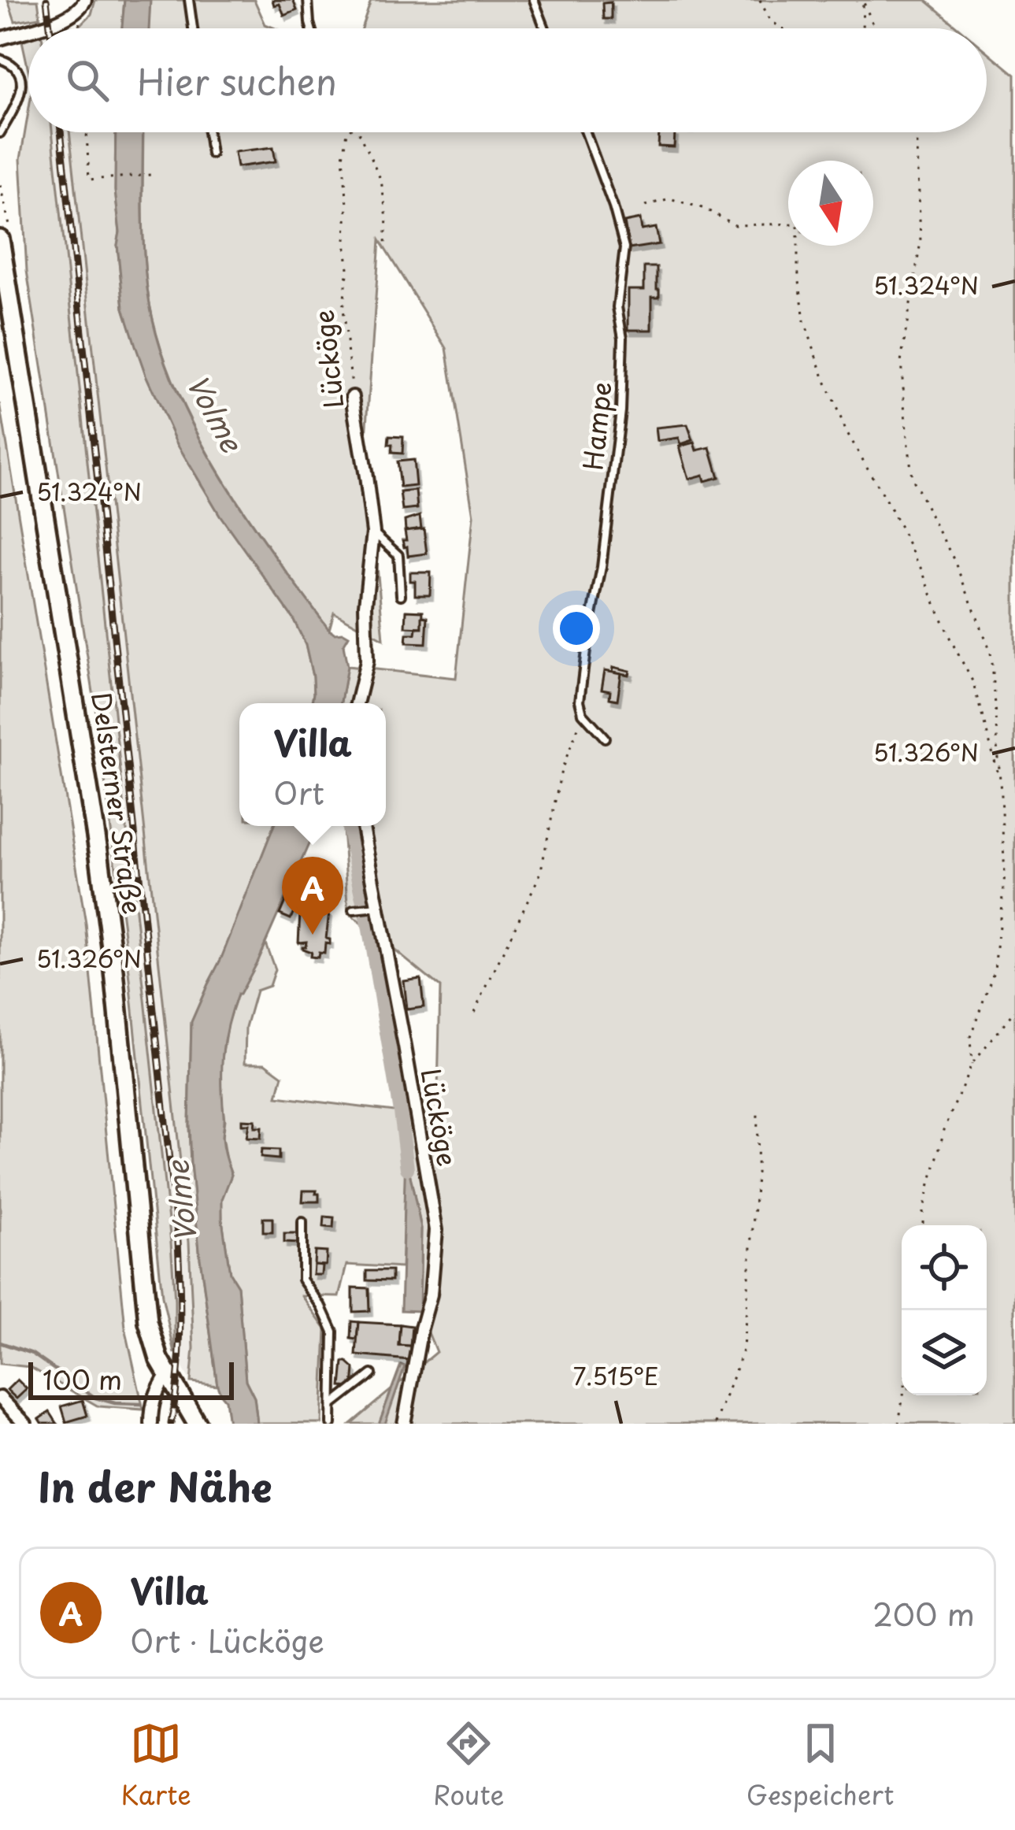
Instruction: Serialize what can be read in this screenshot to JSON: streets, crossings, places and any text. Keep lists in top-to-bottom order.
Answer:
{
  "streets": {
    "main road": ["Delsterner Straße"],
    "street": ["Lücköge"],
    "lane": ["Hampe"]
  },
  "water": ["Volme"],
  "scale_bar": "100 m",
  "north": "bottom",
  "page": {
    "search": "Hier suchen",
    "popup": ["Villa", "Ort"],
    "pins": "A",
    "scale": "100 m",
    "heading": "In der Nähe",
    "list": [
      {
        "mark": "A",
        "name": "Villa",
        "note": "Ort · Lücköge",
        "value": "200 m"
      }
    ],
    "nav": ["Karte", "Route", "Gespeichert"]
  },
  "coordinates": ["51.324°N", "51.326°N", "7.515°E"]
}
